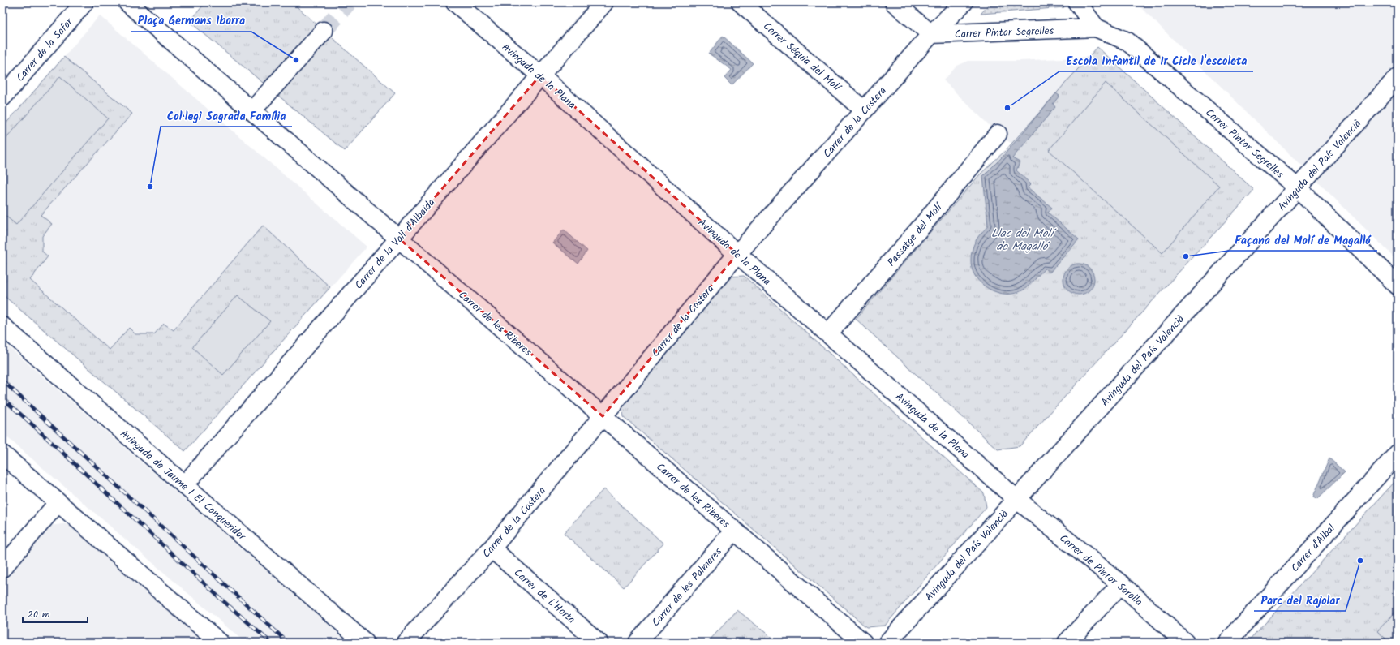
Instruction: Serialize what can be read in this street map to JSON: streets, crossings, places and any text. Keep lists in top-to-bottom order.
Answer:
{
  "streets": {
    "street": [
      "Carrer Pintor Segrelles",
      "Carrer de la Safor",
      "Carrer Séquia del Molí",
      "Avinguda de la Plana",
      "Carrer de la Costera",
      "Avinguda del País Valencià",
      "Passatge del Molí",
      "Carrer de la Vall d'Albaida",
      "Carrer de les Riberes",
      "Avinguda de Jaume I El Conqueridor",
      "Carrer d'Albal",
      "Carrer de Pintor Sorolla",
      "Carrer de les Palmeres",
      "Carrer de L'Horta"
    ]
  },
  "crossings": [
    ["Carrer Pintor Segrelles", "Carrer de la Costera"],
    ["Carrer Pintor Segrelles", "Avinguda del País Valencià"],
    ["Carrer Séquia del Molí", "Carrer de la Costera"],
    ["Avinguda de la Plana", "Carrer de la Costera"],
    ["Avinguda de la Plana", "Avinguda del País Valencià"],
    ["Avinguda de la Plana", "Passatge del Molí"],
    ["Avinguda de la Plana", "Carrer de la Vall d'Albaida"],
    ["Avinguda de la Plana", "Carrer de Pintor Sorolla"],
    ["Carrer de la Costera", "Carrer de les Riberes"],
    ["Carrer de la Costera", "Carrer de L'Horta"],
    ["Avinguda del País Valencià", "Carrer de Pintor Sorolla"],
    ["Carrer de la Vall d'Albaida", "Carrer de les Riberes"],
    ["Carrer de la Vall d'Albaida", "Avinguda de Jaume I El Conqueridor"],
    ["Carrer de les Riberes", "Carrer de les Palmeres"]
  ],
  "water": ["Llac del Molí de Magalló"],
  "places": [
    "Plaça Germans Iborra",
    "Escola Infantil de 1r Cicle l'escoleta",
    "Col·legi Sagrada Família",
    "Façana del Molí de Magalló",
    "Parc del Rajolar"
  ],
  "scale_bar": "20 m"
}
